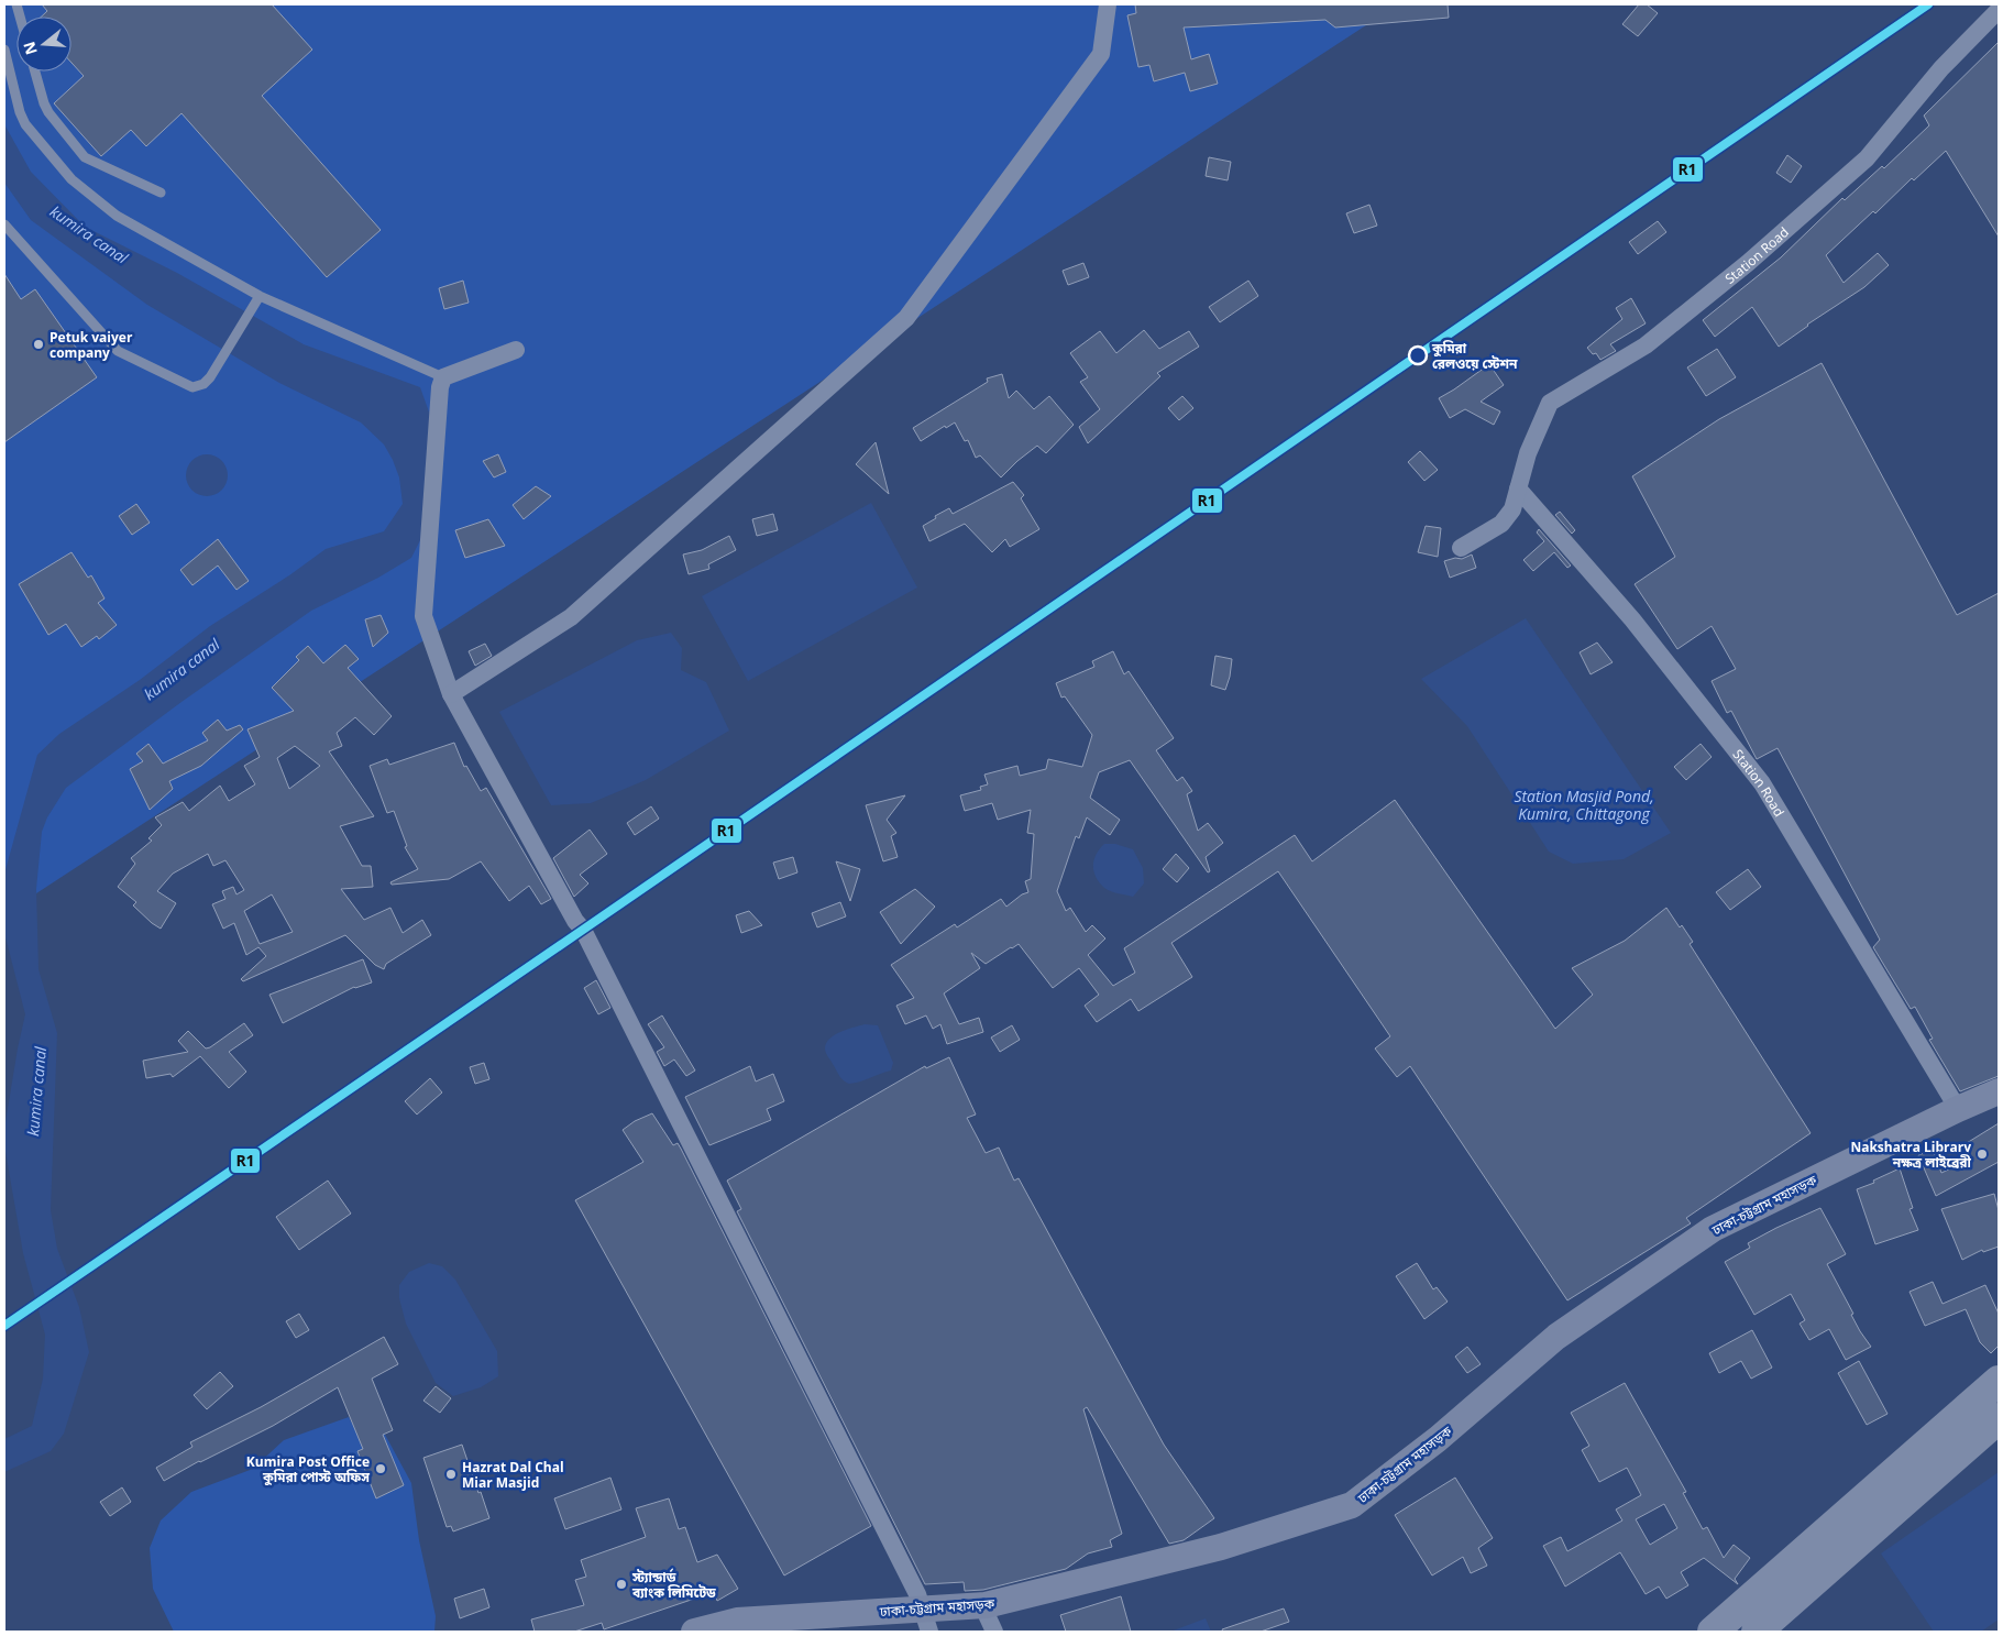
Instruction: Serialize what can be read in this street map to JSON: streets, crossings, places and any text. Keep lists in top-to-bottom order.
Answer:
{
  "streets": {
    "street": ["Station Road", "ঢাকা-চট্টগ্রাম মহাসড়ক"]
  },
  "crossings": [
    ["Station Road", "ঢাকা-চট্টগ্রাম মহাসড়ক"]
  ],
  "water": ["kumira canal", "Station Masjid Pond, Kumira, Chittagong"],
  "places": [
    "Petuk vaiyer company",
    "কুমিরা রেলওয়ে স্টেশন",
    "Nakshatra Library নক্ষত্র লাইব্রেরী",
    "Kumira Post Office কুমিরা পোস্ট অফিস",
    "Hazrat Dal Chal Miar Masjid",
    "স্ট্যান্ডার্ড ব্যাংক লিমিটেড"
  ],
  "lines": ["transit line R1"],
  "north": "left"
}
